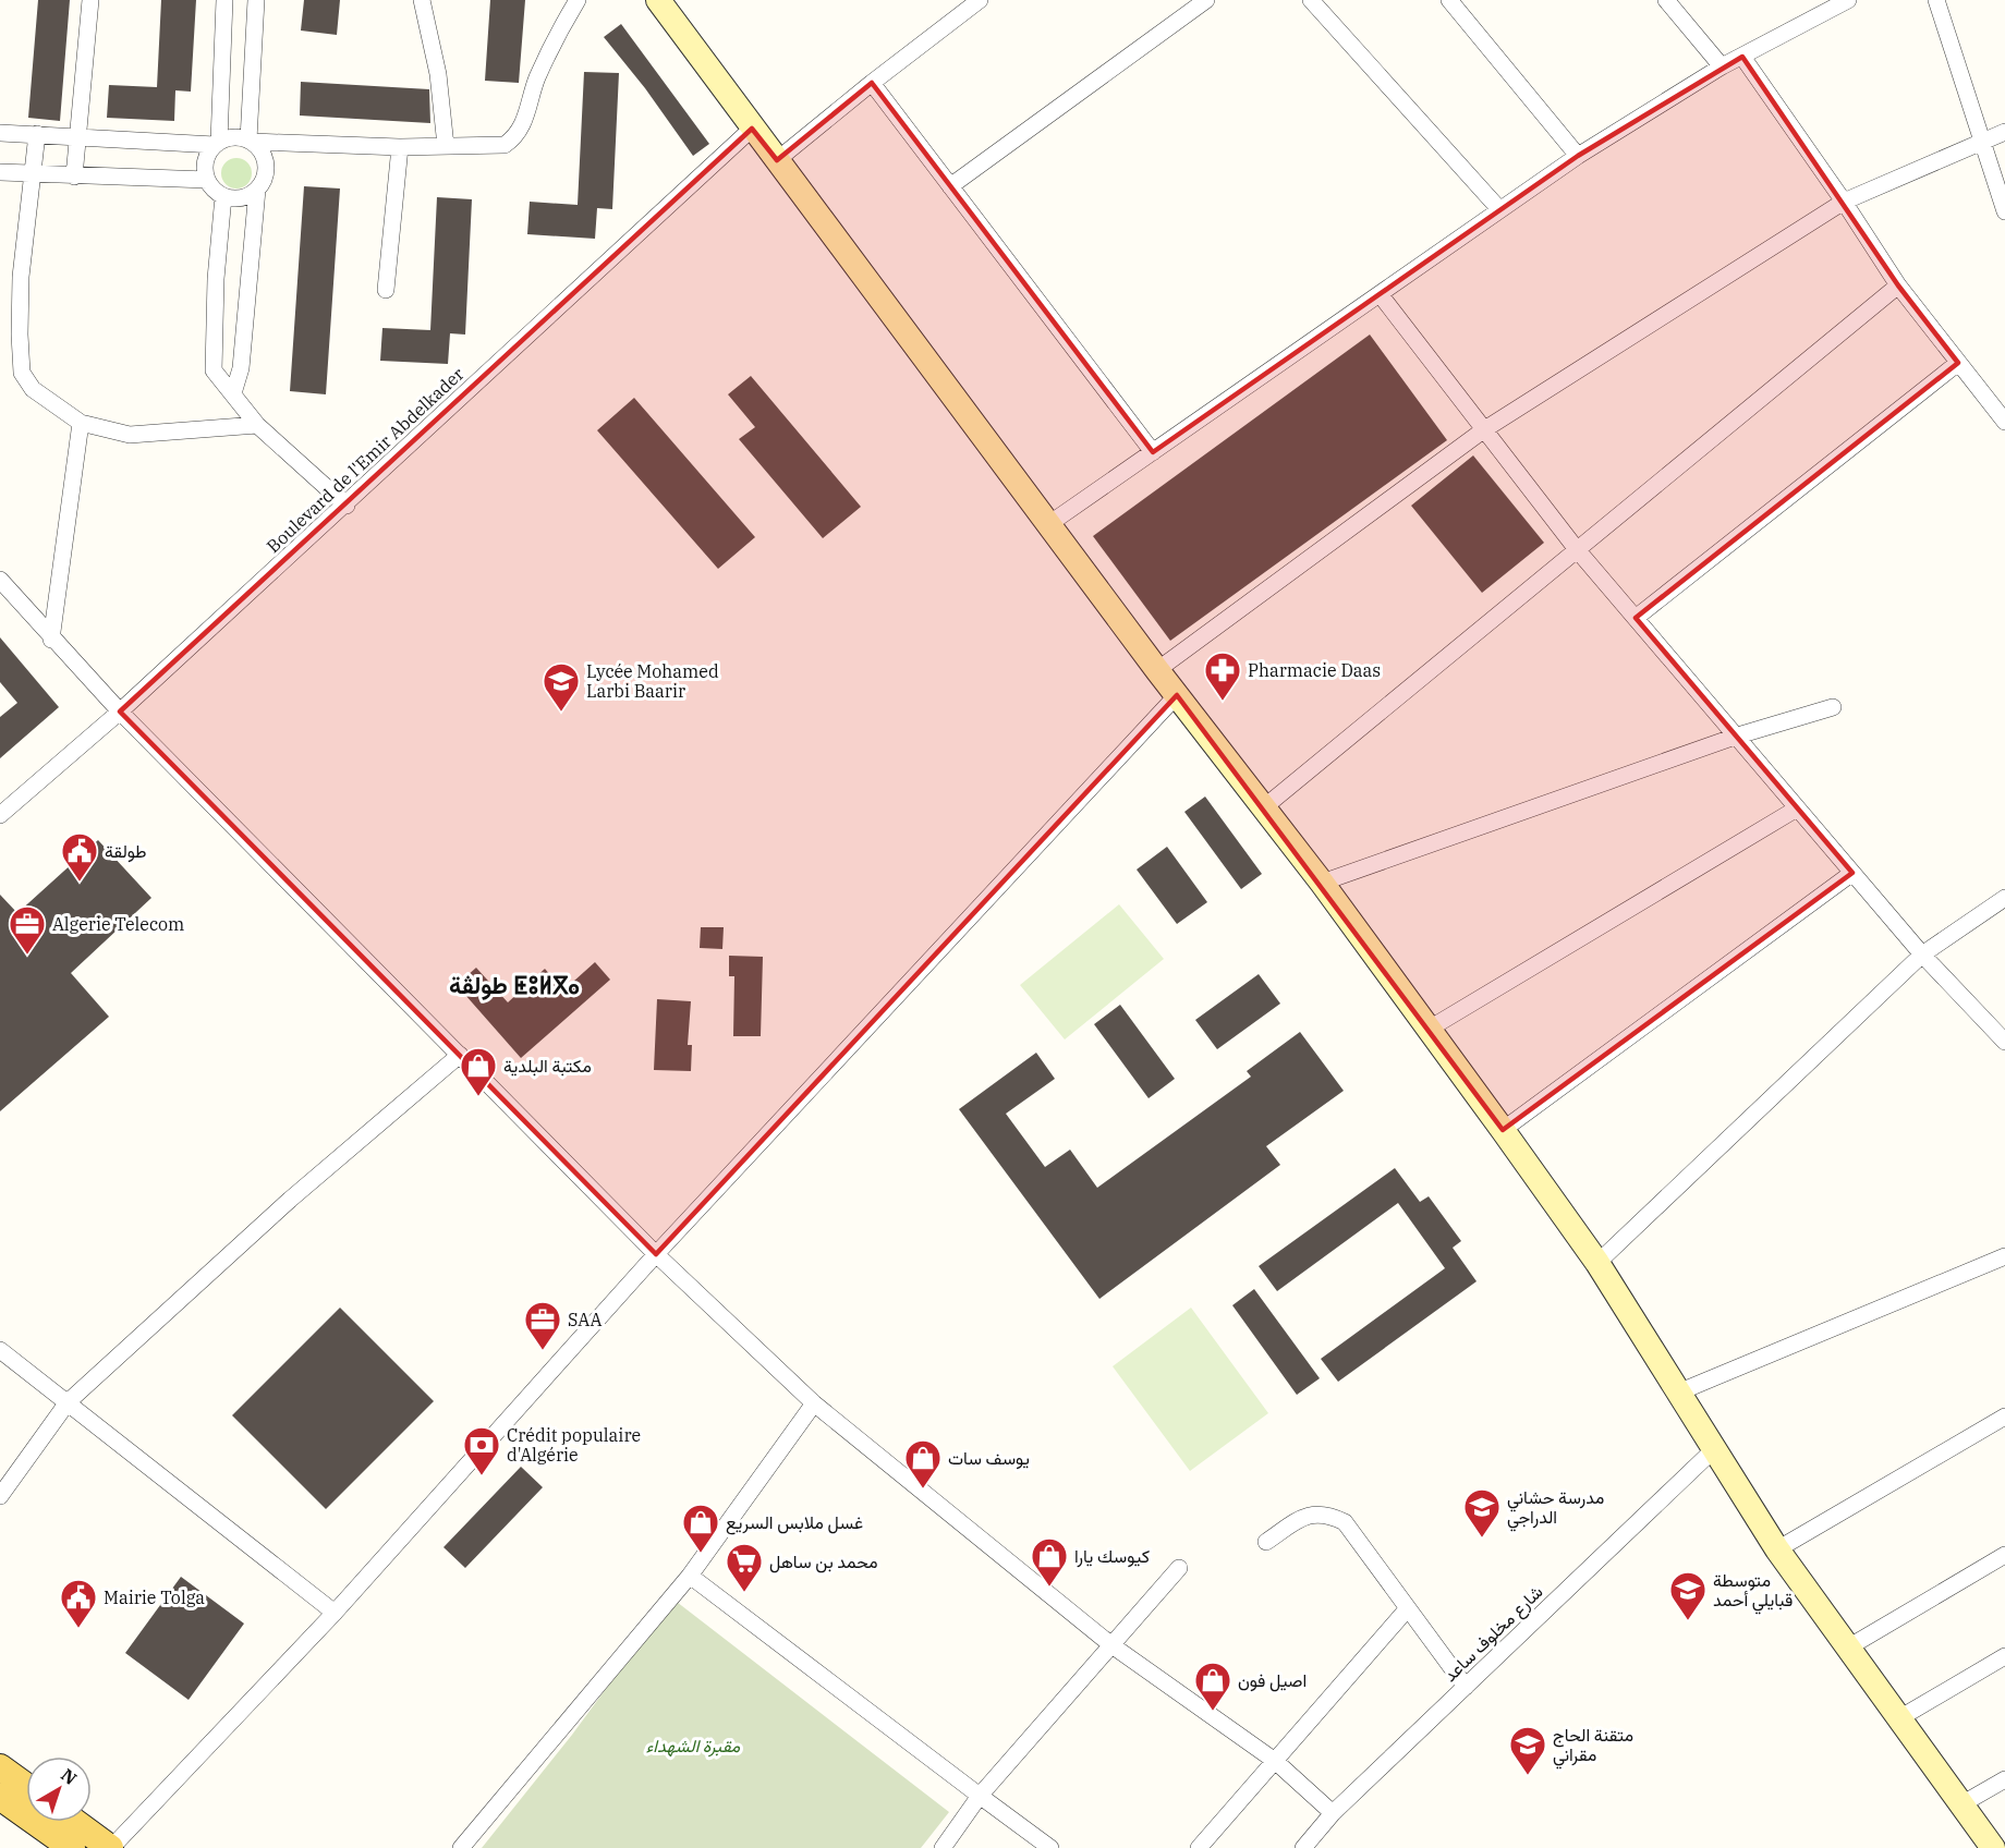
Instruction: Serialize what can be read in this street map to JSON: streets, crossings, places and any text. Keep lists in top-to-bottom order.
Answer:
{
  "streets": {
    "street": ["Boulevard de l'Emir Abdelkader", "شارع مخلوف ساعد"]
  },
  "districts": ["طولڤة ⵟⵓⵍⴳⴰ"],
  "parks": ["مقبرة الشهداء"],
  "places": {
    "pharmacy": ["Pharmacie Daas"],
    "school or university": [
      "Lycée Mohamed Larbi Baarir",
      "مدرسة حشاني الدراجي",
      "متوسطة قبايلي أحمد",
      "متقنة الحاج مقراني"
    ],
    "public building": ["طولقة", "Mairie Tolga"],
    "office": ["Algerie Telecom", "SAA"],
    "shop": [
      "مكتبة البلدية",
      "يوسف سات",
      "غسل ملابس السريع",
      "كيوسك يارا",
      "اصيل فون"
    ],
    "bank": ["Crédit populaire d'Algérie"],
    "supermarket": ["محمد بن ساهل"]
  },
  "north": "top right"
}
